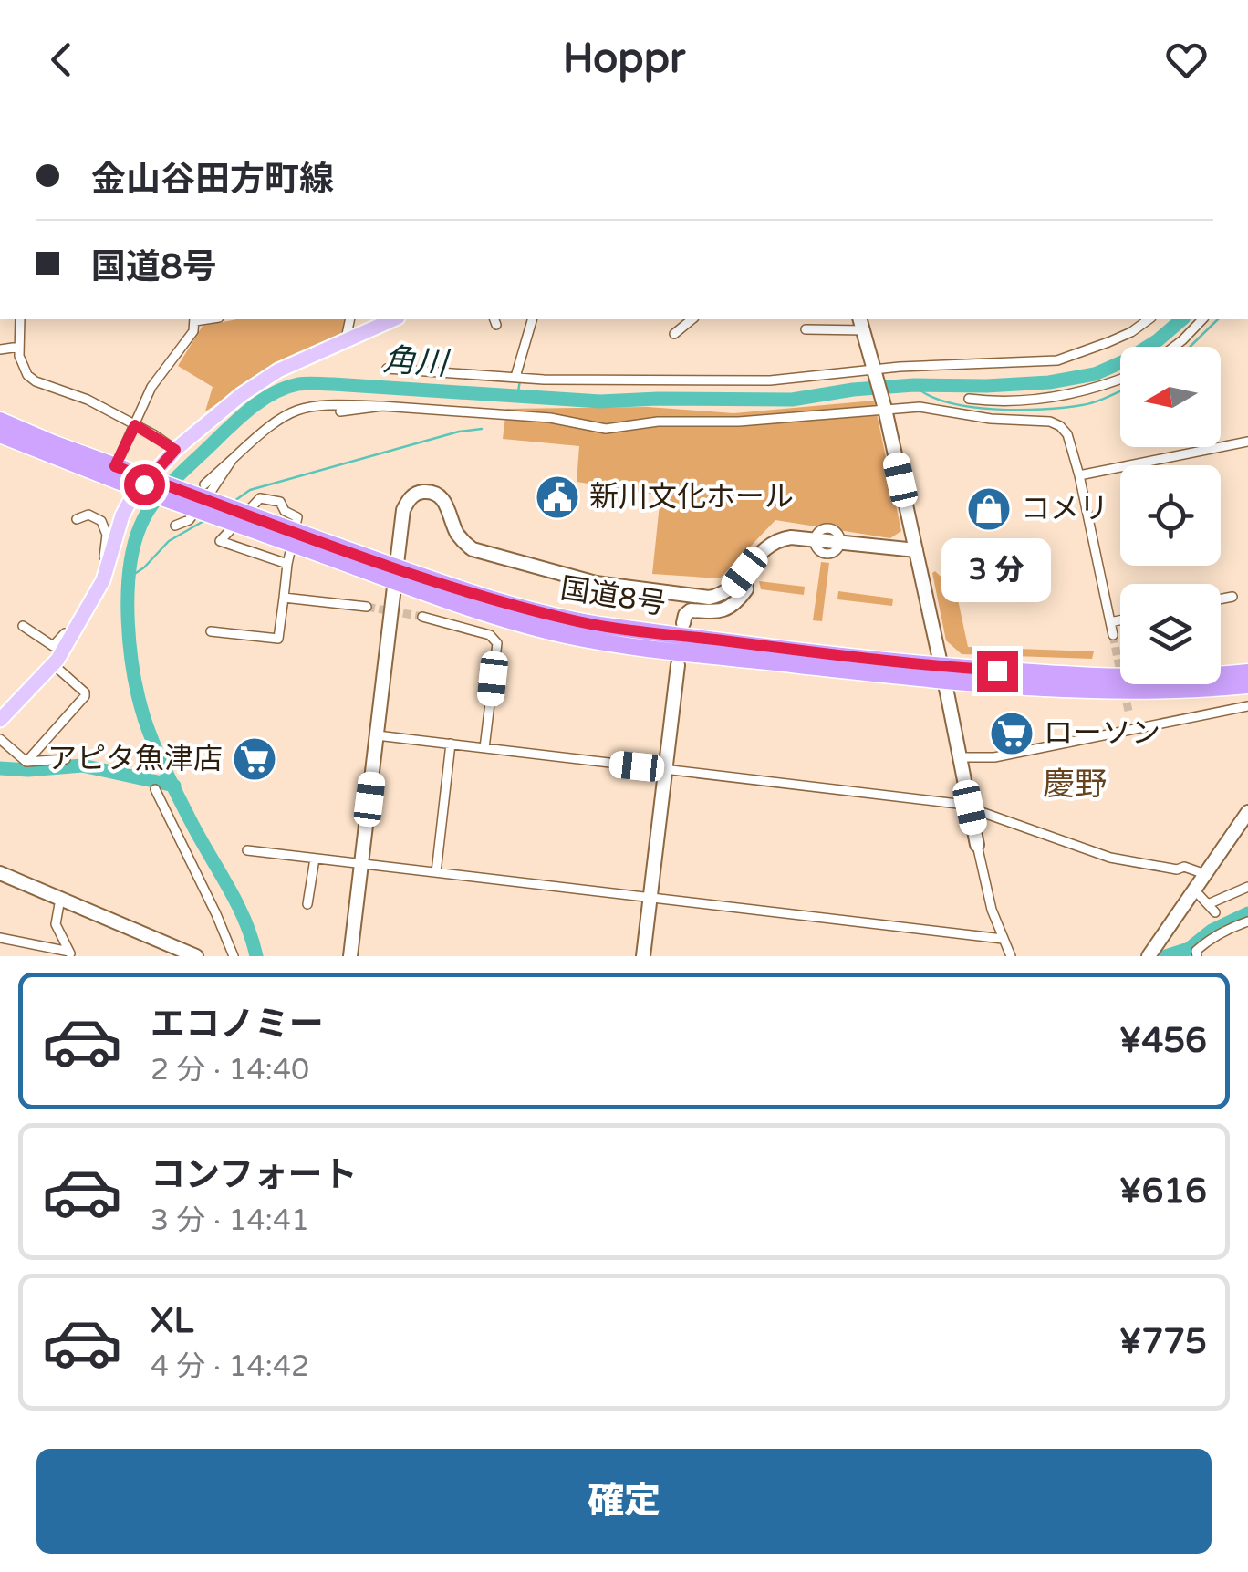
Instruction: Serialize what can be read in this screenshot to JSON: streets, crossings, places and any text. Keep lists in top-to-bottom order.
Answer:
{
  "streets": {
    "highway": ["国道8号"]
  },
  "districts": ["慶野"],
  "water": ["角川"],
  "places": {
    "public building": ["新川文化ホール"],
    "shop": ["コメリ"],
    "supermarket": ["ローソン", "アピタ魚津店"]
  },
  "north": "left",
  "page": {
    "header": "Hoppr",
    "banner": ["金山谷田方町線", "国道8号"],
    "bubble": "3 分",
    "list": [
      {
        "name": "エコノミー",
        "note": "2 分 · 14:40",
        "value": "¥456"
      },
      {
        "name": "コンフォート",
        "note": "3 分 · 14:41",
        "value": "¥616"
      },
      {
        "name": "XL",
        "note": "4 分 · 14:42",
        "value": "¥775"
      }
    ],
    "buttons": "確定"
  }
}
